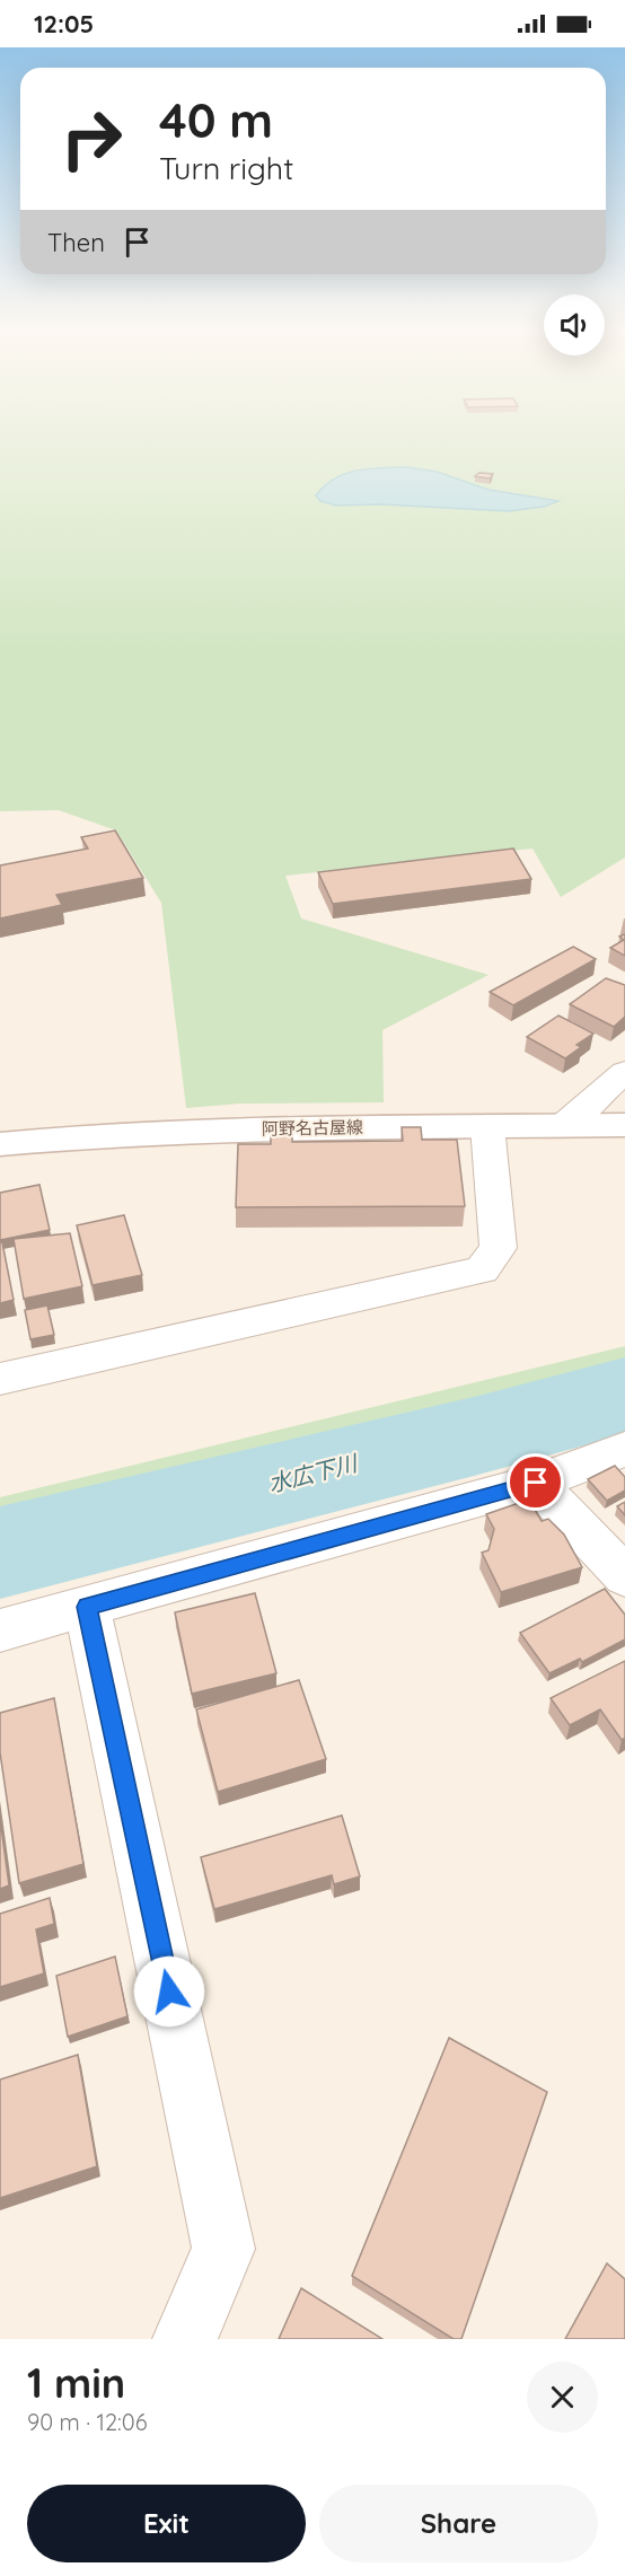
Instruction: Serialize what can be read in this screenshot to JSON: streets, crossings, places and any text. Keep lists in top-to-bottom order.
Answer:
{
  "streets": {
    "main road": ["阿野名古屋線"]
  },
  "water": ["水広下川"],
  "page": {
    "status": "12:05",
    "turn": ["40 m", "Turn right"],
    "then": "Then",
    "heading": ["1 min", "90 m · 12:06"],
    "buttons": ["Exit", "Share"]
  }
}
